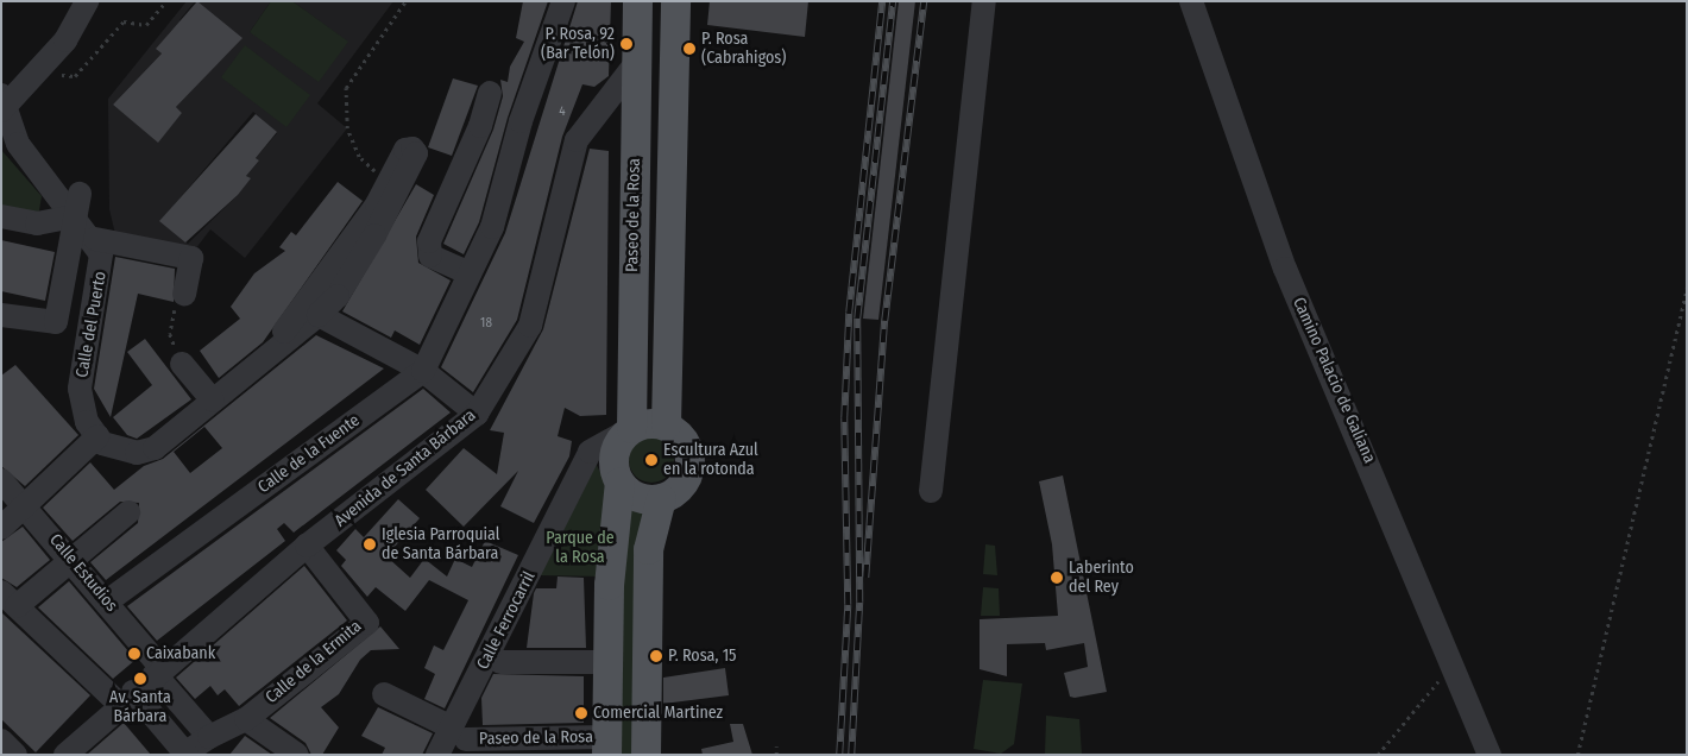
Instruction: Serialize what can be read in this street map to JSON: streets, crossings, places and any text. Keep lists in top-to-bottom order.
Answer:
{
  "streets": {
    "main road": ["Paseo de la Rosa"],
    "street": [
      "Calle del Puerto",
      "Camino Palacio de Galiana",
      "Calle de la Fuente",
      "Avenida de Santa Bárbara",
      "Calle Estudios",
      "Calle Ferrocarril",
      "Calle de la Ermita"
    ]
  },
  "crossings": [
    ["Paseo de la Rosa", "Avenida de Santa Bárbara"],
    ["Paseo de la Rosa", "Calle Ferrocarril"],
    ["Calle de la Fuente", "Calle Estudios"],
    ["Avenida de Santa Bárbara", "Calle Estudios"],
    ["Avenida de Santa Bárbara", "Calle de la Ermita"],
    ["Calle Estudios", "Calle de la Ermita"]
  ],
  "parks": ["Parque de la Rosa"],
  "places": [
    "P. Rosa, 92 (Bar Telón)",
    "P. Rosa (Cabrahigos)",
    "Escultura Azul en la rotonda",
    "Iglesia Parroquial de Santa Bárbara",
    "Laberinto del Rey",
    "Caixabank",
    "P. Rosa, 15",
    "Av. Santa Bárbara",
    "Comercial Martinez"
  ],
  "house_numbers": ["4", "18"]
}
